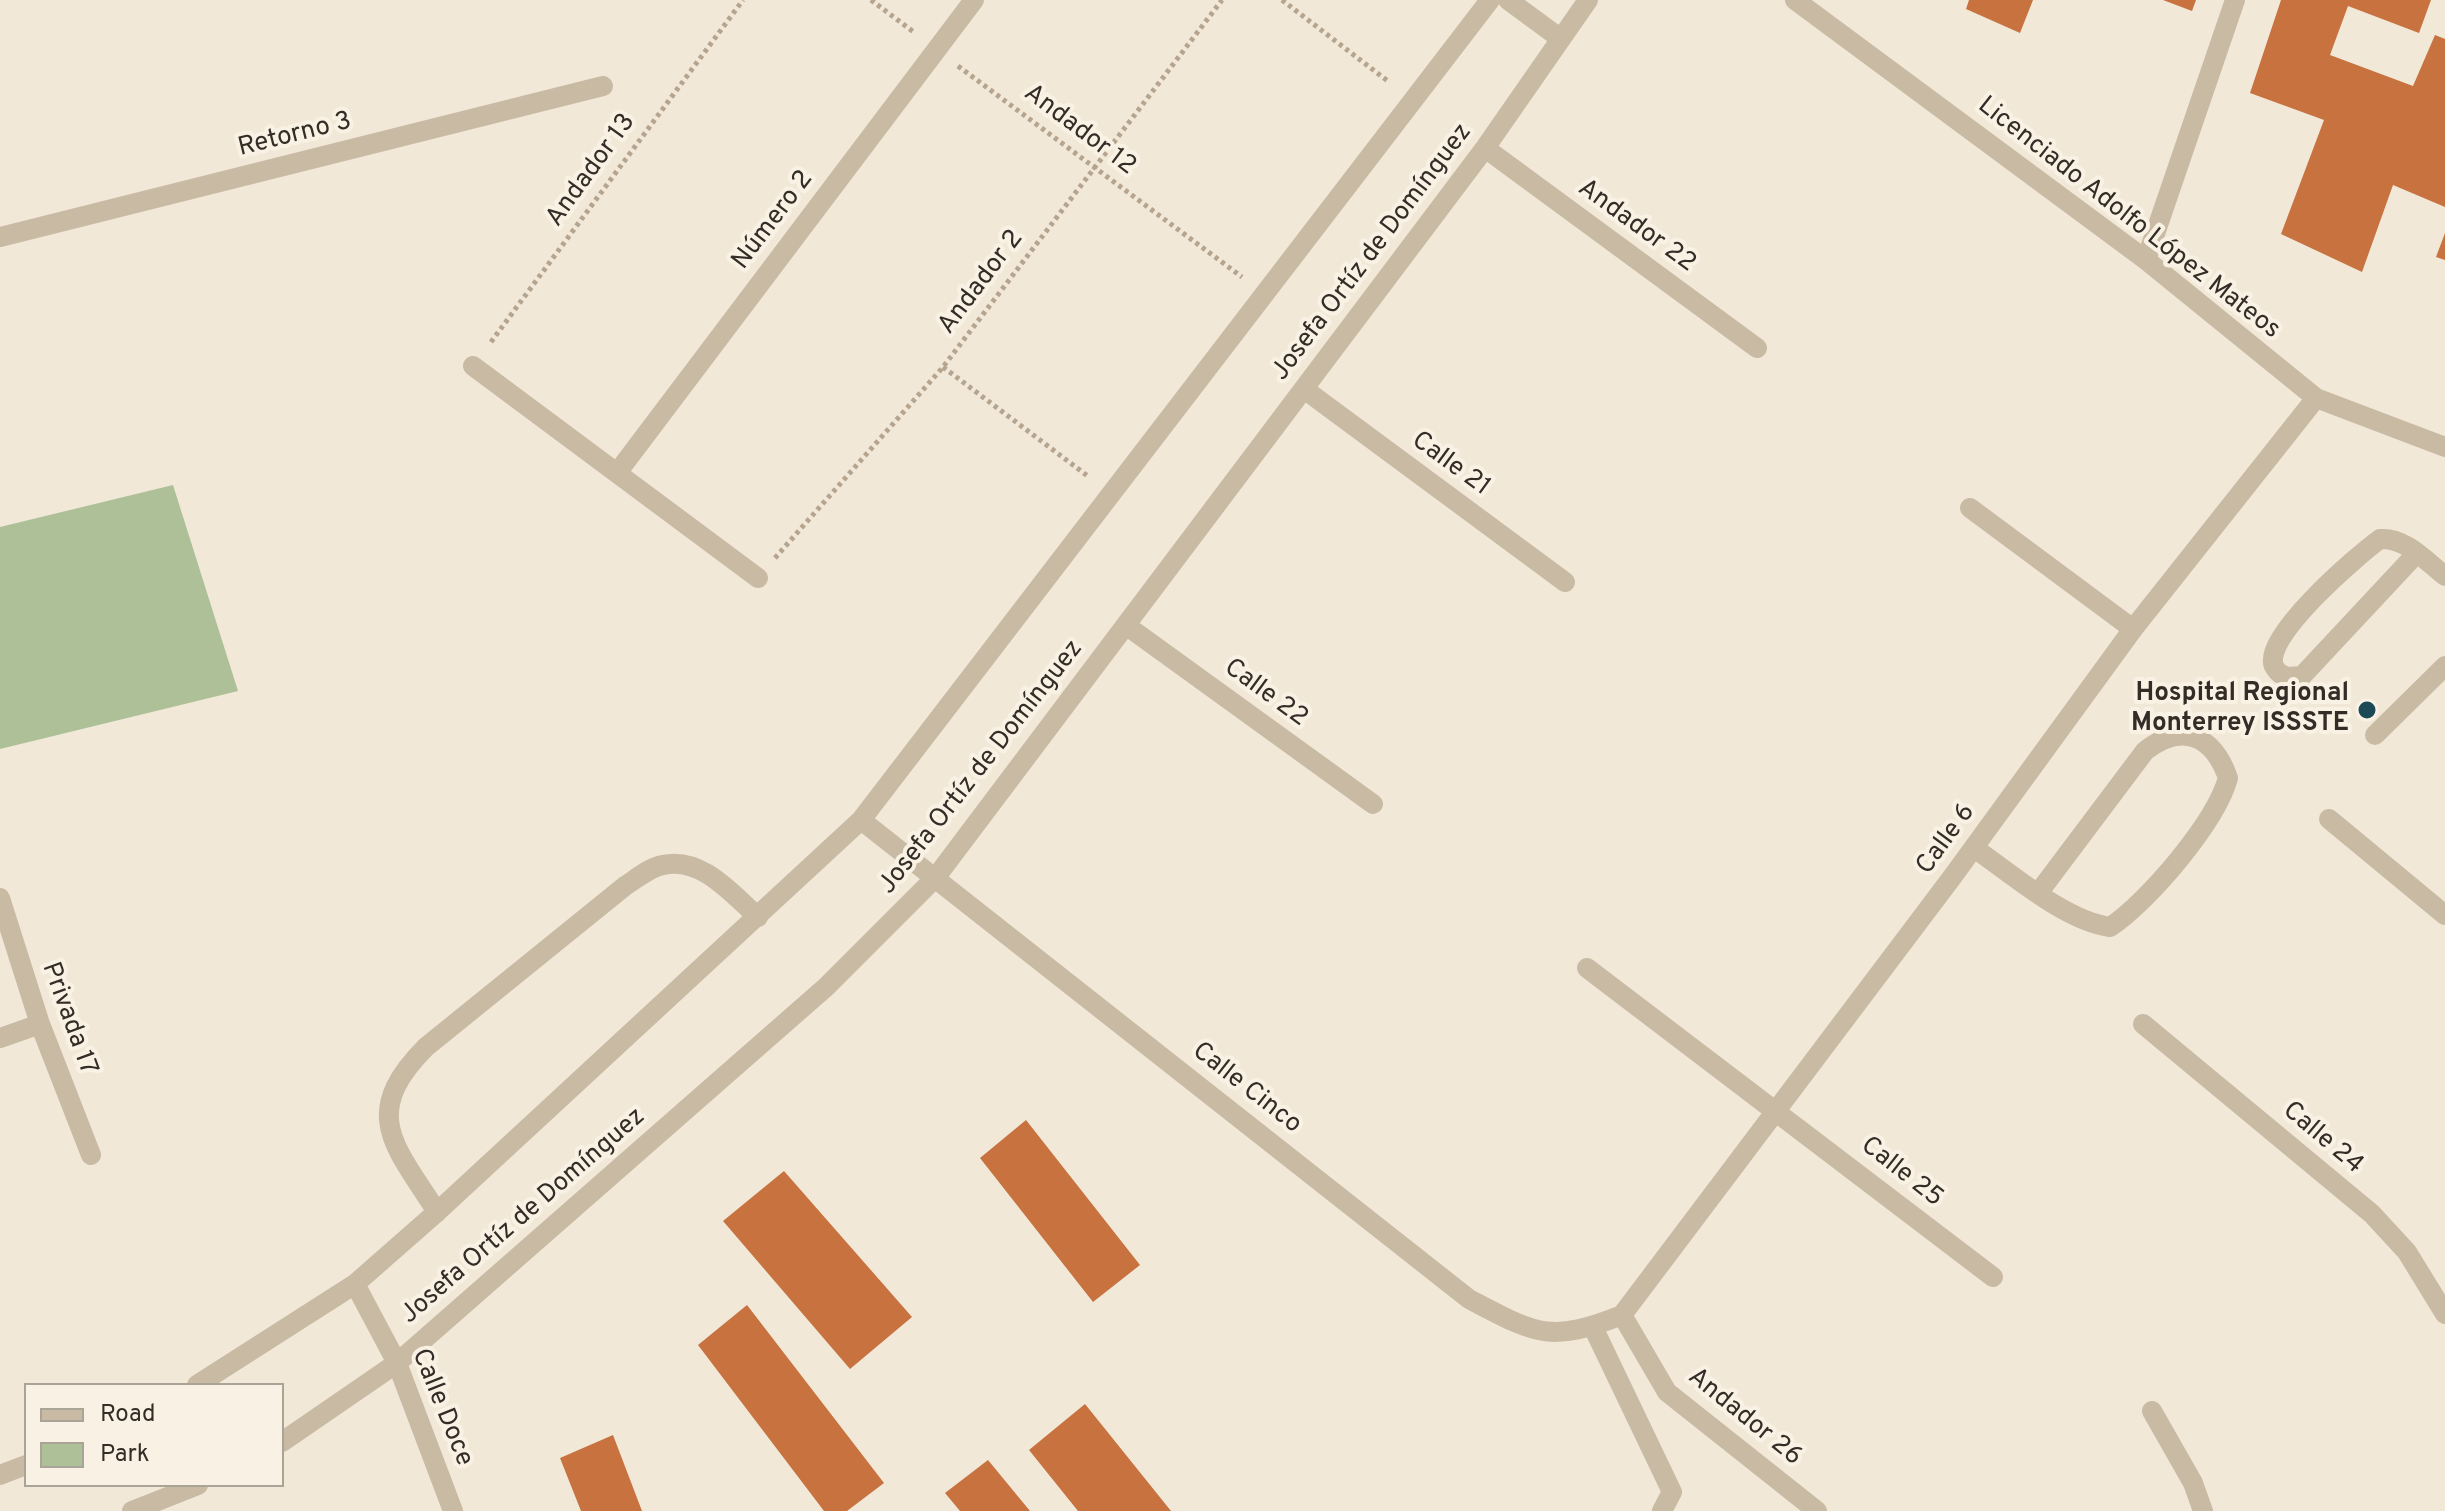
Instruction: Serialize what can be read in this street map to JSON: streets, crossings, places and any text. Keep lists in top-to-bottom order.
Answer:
{
  "streets": {
    "street": [
      "Retorno 3",
      "Licenciado Adolfo López Mateos",
      "Número 2",
      "Andador 22",
      "Josefa Ortíz de Domínguez",
      "Calle 21",
      "Calle 22",
      "Calle 6",
      "Privada 17",
      "Calle Cinco",
      "Calle 24",
      "Calle 25",
      "Calle Doce",
      "Andador 26"
    ],
    "path": ["Andador 12", "Andador 13", "Andador 2"]
  },
  "crossings": [
    ["Andador 12", "Número 2"],
    ["Andador 12", "Andador 2"],
    ["Licenciado Adolfo López Mateos", "Calle 6"],
    ["Andador 22", "Josefa Ortíz de Domínguez"],
    ["Josefa Ortíz de Domínguez", "Calle 21"],
    ["Josefa Ortíz de Domínguez", "Calle 22"],
    ["Josefa Ortíz de Domínguez", "Calle Cinco"],
    ["Josefa Ortíz de Domínguez", "Calle Doce"],
    ["Calle 6", "Calle Cinco"],
    ["Calle 6", "Calle 25"],
    ["Calle 6", "Andador 26"],
    ["Calle Cinco", "Andador 26"]
  ],
  "places": ["Hospital Regional Monterrey ISSSTE"],
  "legend": ["Road", "Park"]
}
